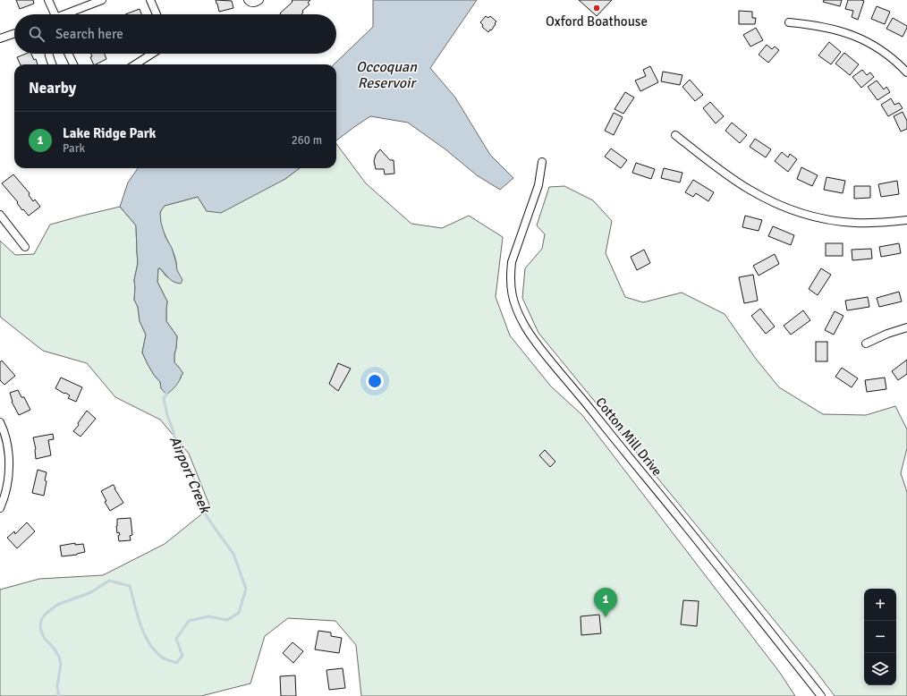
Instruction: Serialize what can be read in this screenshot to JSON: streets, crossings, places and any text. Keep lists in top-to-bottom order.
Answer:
{
  "streets": {
    "street": ["Cotton Mill Drive"]
  },
  "water": ["Occoquan Reservoir", "Airport Creek"],
  "places": ["Oxford Boathouse"],
  "page": {
    "search": "Search here",
    "heading": "Nearby",
    "list": [
      {
        "mark": "1",
        "name": "Lake Ridge Park",
        "note": "Park",
        "value": "260 m"
      }
    ],
    "pins": "1",
    "map_buttons": ["+", "−"]
  }
}
